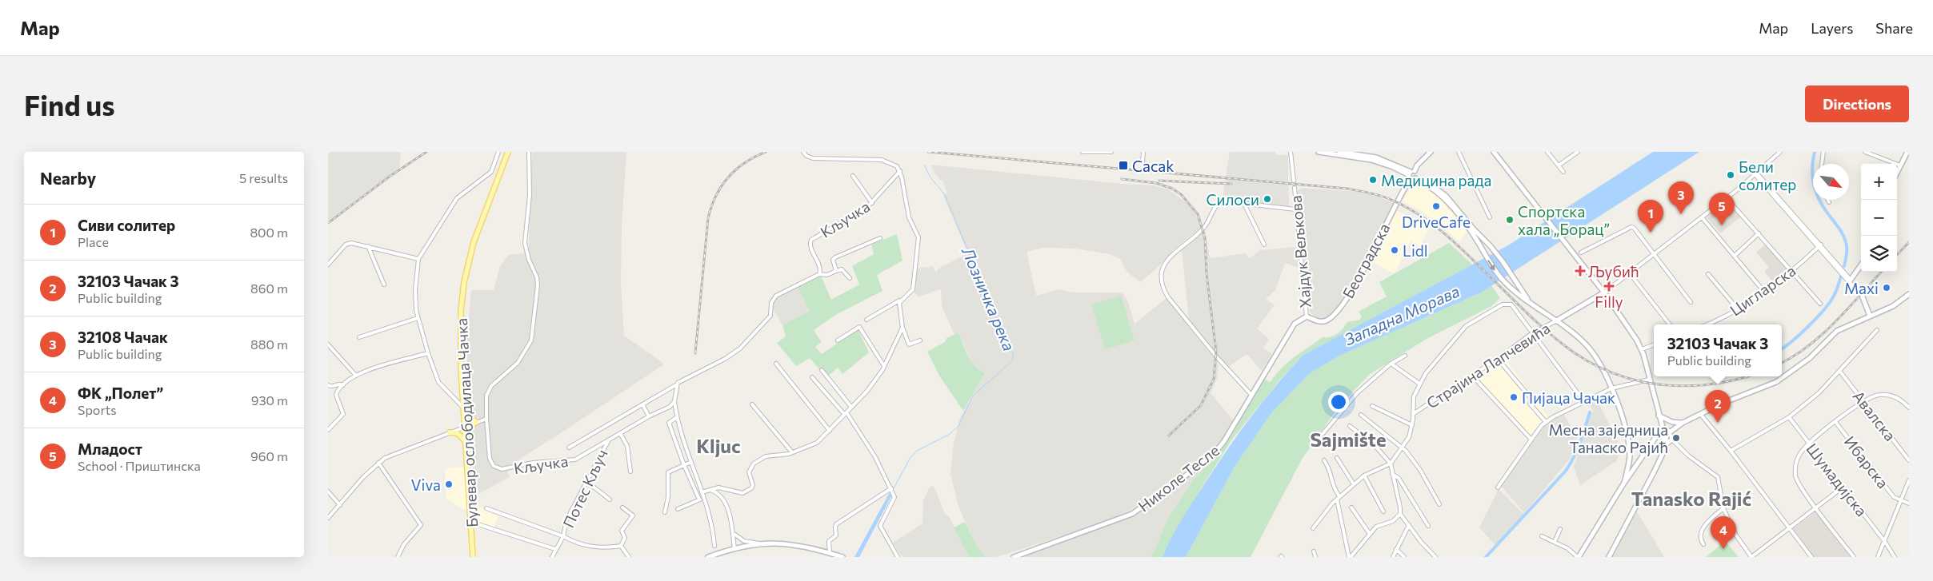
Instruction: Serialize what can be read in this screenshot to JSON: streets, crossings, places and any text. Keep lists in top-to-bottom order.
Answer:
{
  "streets": {
    "main road": [
      "Београдска",
      "Страјина Лапчевића",
      "Булевар ослободилаца Чачка",
      "Николе Тесле"
    ],
    "street": [
      "Кључка",
      "Хајдук Вељкова",
      "Цигларска",
      "Авалска",
      "Ибарска",
      "Шумадијска",
      "Потес Кључ"
    ]
  },
  "crossings": [
    ["Кључка", "Потес Кључ"],
    ["Хајдук Вељкова", "Београдска"],
    ["Хајдук Вељкова", "Николе Тесле"],
    ["Београдска", "Николе Тесле"]
  ],
  "districts": ["Sajmište", "Kljuc", "Tanasko Rajić"],
  "water": ["Лозничка река", "Западна Морава"],
  "places": {
    "transit": ["Cacak"],
    "other": [
      "Бели солитер",
      "Медицина рада",
      "Силоси",
      "DriveCafe",
      "Спортска хала „Борац”",
      "Lidl",
      "Maxi",
      "Пијаца Чачак",
      "Месна заједница Танаско Рајић",
      "Viva"
    ],
    "health": ["Љубић", "Filly"]
  },
  "north": "bottom right",
  "page": {
    "header": "Map",
    "nav": ["Map", "Layers", "Share"],
    "buttons": "Directions",
    "title": "Find us",
    "heading": ["Nearby", "5 results"],
    "map_buttons": ["+", "−"],
    "pins": [
      "3",
      "5",
      "1",
      "2",
      "4"
    ],
    "list": [
      {
        "mark": "1",
        "name": "Сиви солитер",
        "note": "Place",
        "value": "800 m"
      },
      {
        "mark": "2",
        "name": "32103 Чачак 3",
        "note": "Public building",
        "value": "860 m"
      },
      {
        "mark": "3",
        "name": "32108 Чачак",
        "note": "Public building",
        "value": "880 m"
      },
      {
        "mark": "4",
        "name": "ФК „Полет”",
        "note": "Sports",
        "value": "930 m"
      },
      {
        "mark": "5",
        "name": "Младост",
        "note": "School · Приштинска",
        "value": "960 m"
      }
    ],
    "popup": ["32103 Чачак 3", "Public building"]
  }
}
